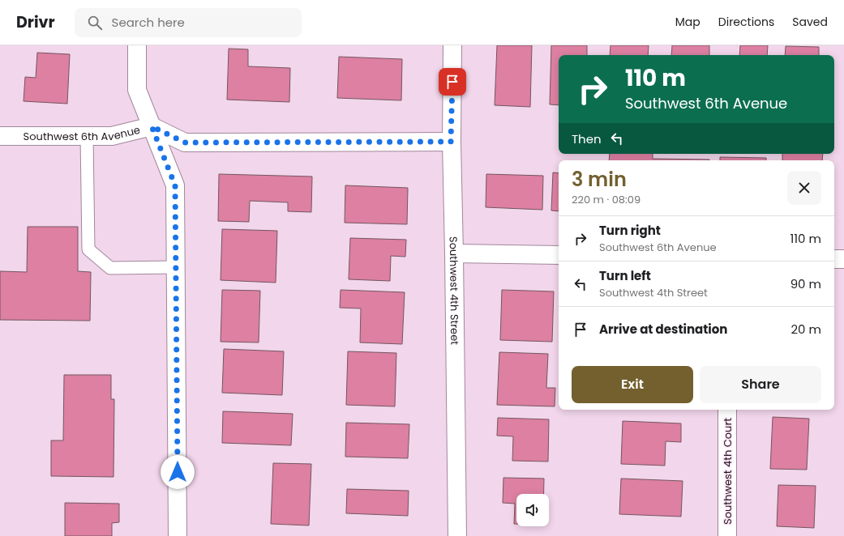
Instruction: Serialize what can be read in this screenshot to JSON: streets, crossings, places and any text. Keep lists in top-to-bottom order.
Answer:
{
  "streets": {
    "street": ["Southwest 6th Avenue", "Southwest 4th Street", "Southwest 4th Court"]
  },
  "crossings": [
    ["Southwest 6th Avenue", "Southwest 4th Street"]
  ],
  "page": {
    "header": "Drivr",
    "search": "Search here",
    "nav": ["Map", "Directions", "Saved"],
    "turn": ["110 m", "Southwest 6th Avenue"],
    "then": "Then",
    "heading": ["3 min", "220 m · 08:09"],
    "list": [
      {
        "name": "Turn right",
        "note": "Southwest 6th Avenue",
        "value": "110 m"
      },
      {
        "name": "Turn left",
        "note": "Southwest 4th Street",
        "value": "90 m"
      },
      {
        "name": "Arrive at destination",
        "value": "20 m"
      }
    ],
    "buttons": ["Exit", "Share"]
  }
}
